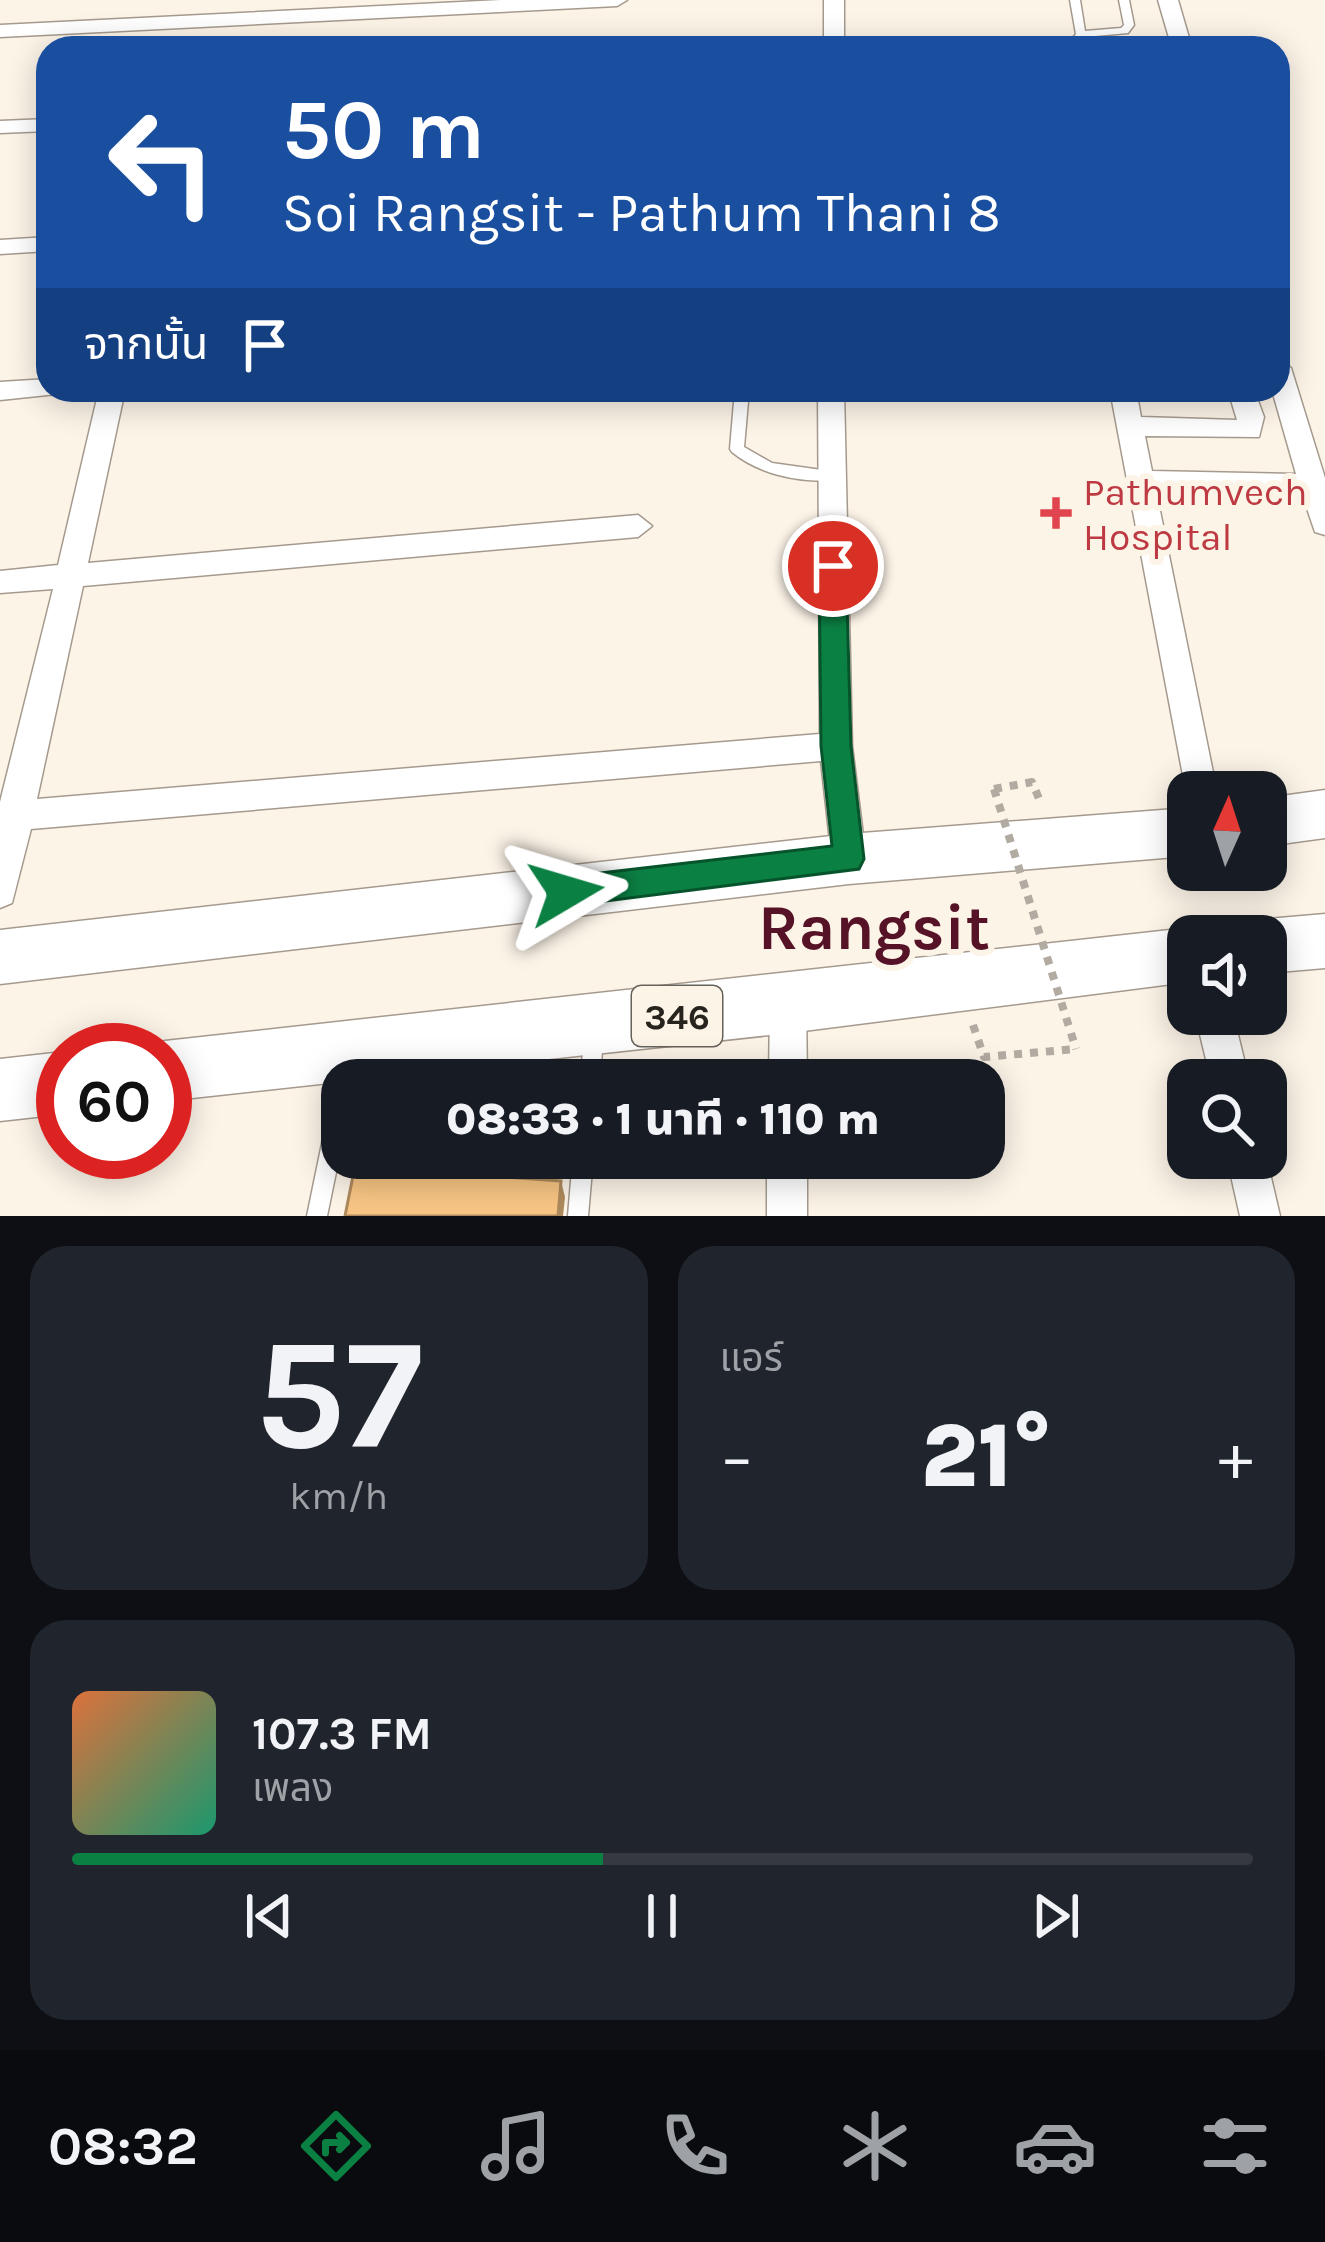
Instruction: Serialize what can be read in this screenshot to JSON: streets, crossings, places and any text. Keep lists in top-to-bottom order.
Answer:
{
  "streets": {
    "main road": ["346"]
  },
  "districts": ["Rangsit"],
  "places": {
    "health": ["Pathumvech Hospital"]
  },
  "north": "top",
  "page": {
    "turn": ["50 m", "Soi Rangsit - Pathum Thani 8"],
    "then": "จากนั้น",
    "limit": "60",
    "trip": "08:33 · 1 นาที · 110 m",
    "tile": [
      ["57", "km/h"],
      "แอร์"
    ],
    "heat": ["−", "21°", "+"],
    "song": ["107.3 FM", "เพลง"],
    "tabs": "08:32"
  }
}
